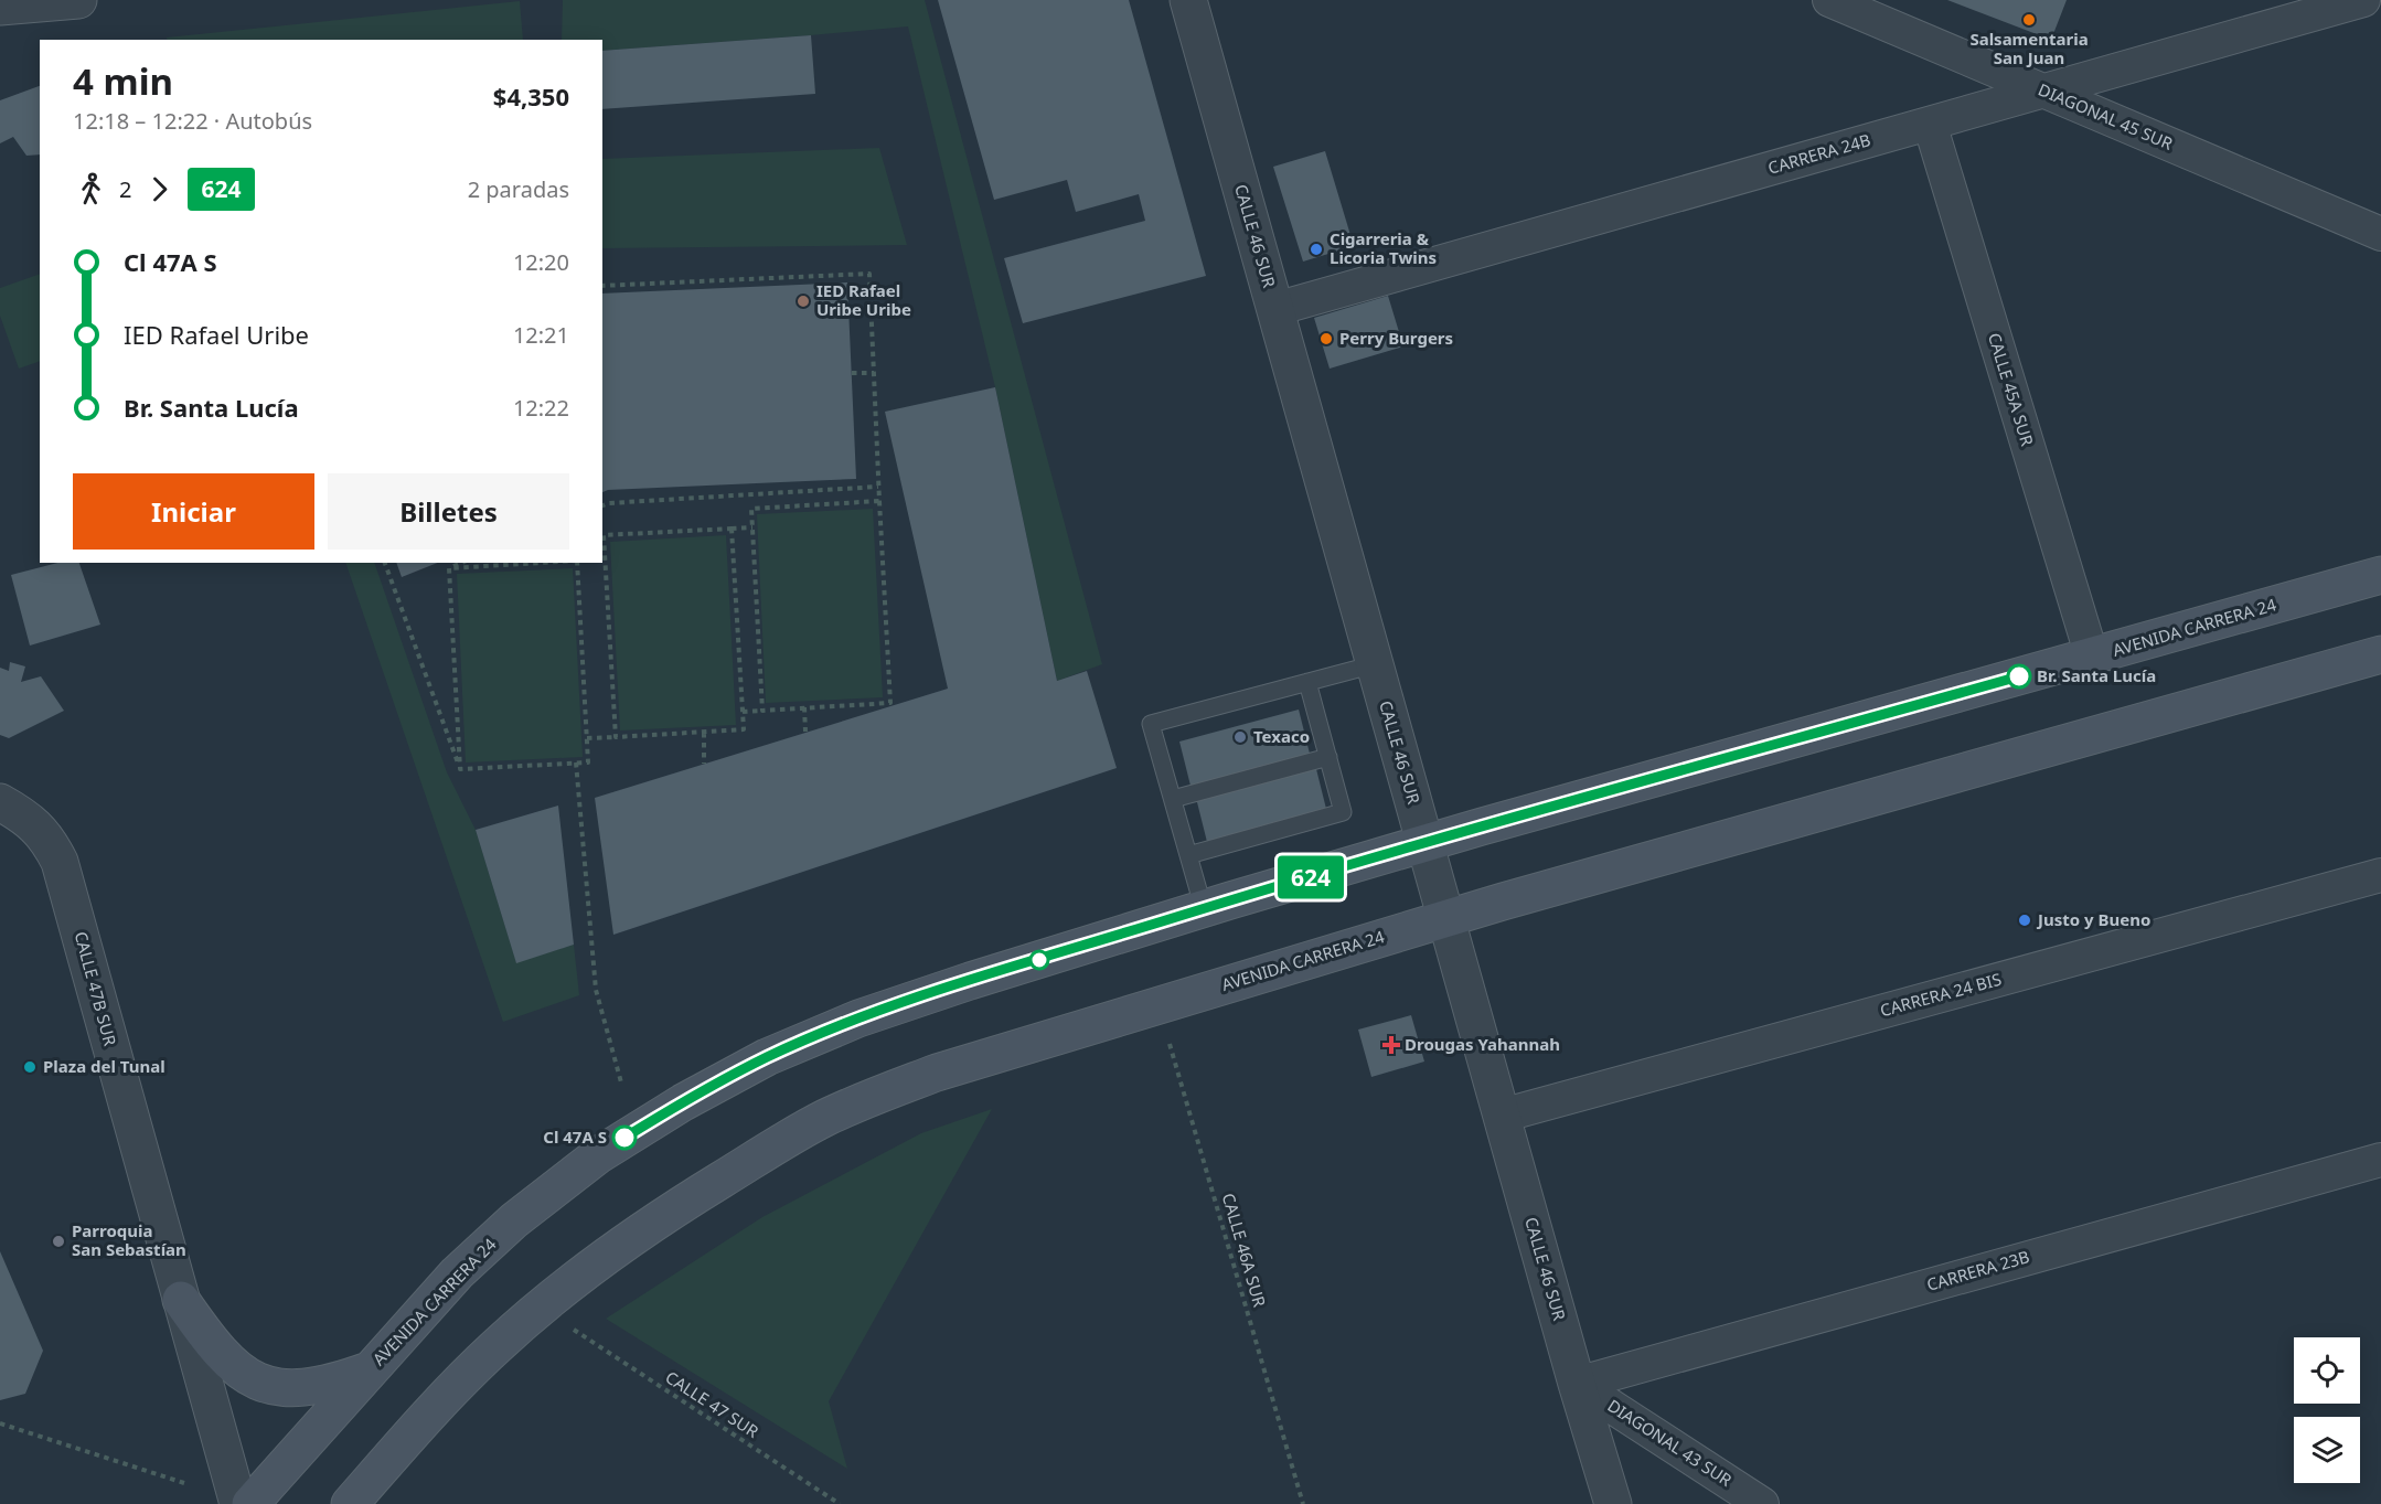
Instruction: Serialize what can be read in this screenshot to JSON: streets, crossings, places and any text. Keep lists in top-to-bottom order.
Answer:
{
  "streets": {
    "main road": ["AVENIDA CARRERA 24"],
    "street": [
      "DIAGONAL 45 SUR",
      "CARRERA 24B",
      "CALLE 46 SUR",
      "CALLE 45A SUR",
      "CALLE 47B SUR",
      "CARRERA 24 BIS",
      "CARRERA 23B",
      "DIAGONAL 43 SUR"
    ],
    "path": ["CALLE 46A SUR", "CALLE 47 SUR"]
  },
  "crossings": [
    ["DIAGONAL 45 SUR", "CARRERA 24B"],
    ["CARRERA 24B", "CALLE 46 SUR"],
    ["CARRERA 24B", "CALLE 45A SUR"],
    ["CALLE 46 SUR", "AVENIDA CARRERA 24"],
    ["CALLE 46 SUR", "CARRERA 24 BIS"],
    ["CALLE 46 SUR", "CARRERA 23B"],
    ["CALLE 46 SUR", "DIAGONAL 43 SUR"],
    ["CALLE 45A SUR", "AVENIDA CARRERA 24"],
    ["AVENIDA CARRERA 24", "CALLE 46A SUR"],
    ["CARRERA 23B", "DIAGONAL 43 SUR"]
  ],
  "places": {
    "other": [
      "Salsamentaria San Juan",
      "Cigarreria & Licoria Twins",
      "IED Rafael Uribe Uribe",
      "Perry Burgers",
      "Br. Santa Lucía",
      "Texaco",
      "Justo y Bueno",
      "Plaza del Tunal",
      "Cl 47A S",
      "Parroquia San Sebastían"
    ],
    "health": ["Drougas Yahannah"]
  },
  "lines": ["bus line 624"],
  "page": {
    "on_map": "624",
    "heading": ["4 min", "12:18 – 12:22 · Autobús", "$4,350"],
    "legs": ["2", "624", "2 paradas"],
    "list": [
      {
        "name": "Cl 47A S",
        "value": "12:20"
      },
      {
        "name": "IED Rafael Uribe",
        "value": "12:21"
      },
      {
        "name": "Br. Santa Lucía",
        "value": "12:22"
      }
    ],
    "buttons": ["Iniciar", "Billetes"]
  }
}
